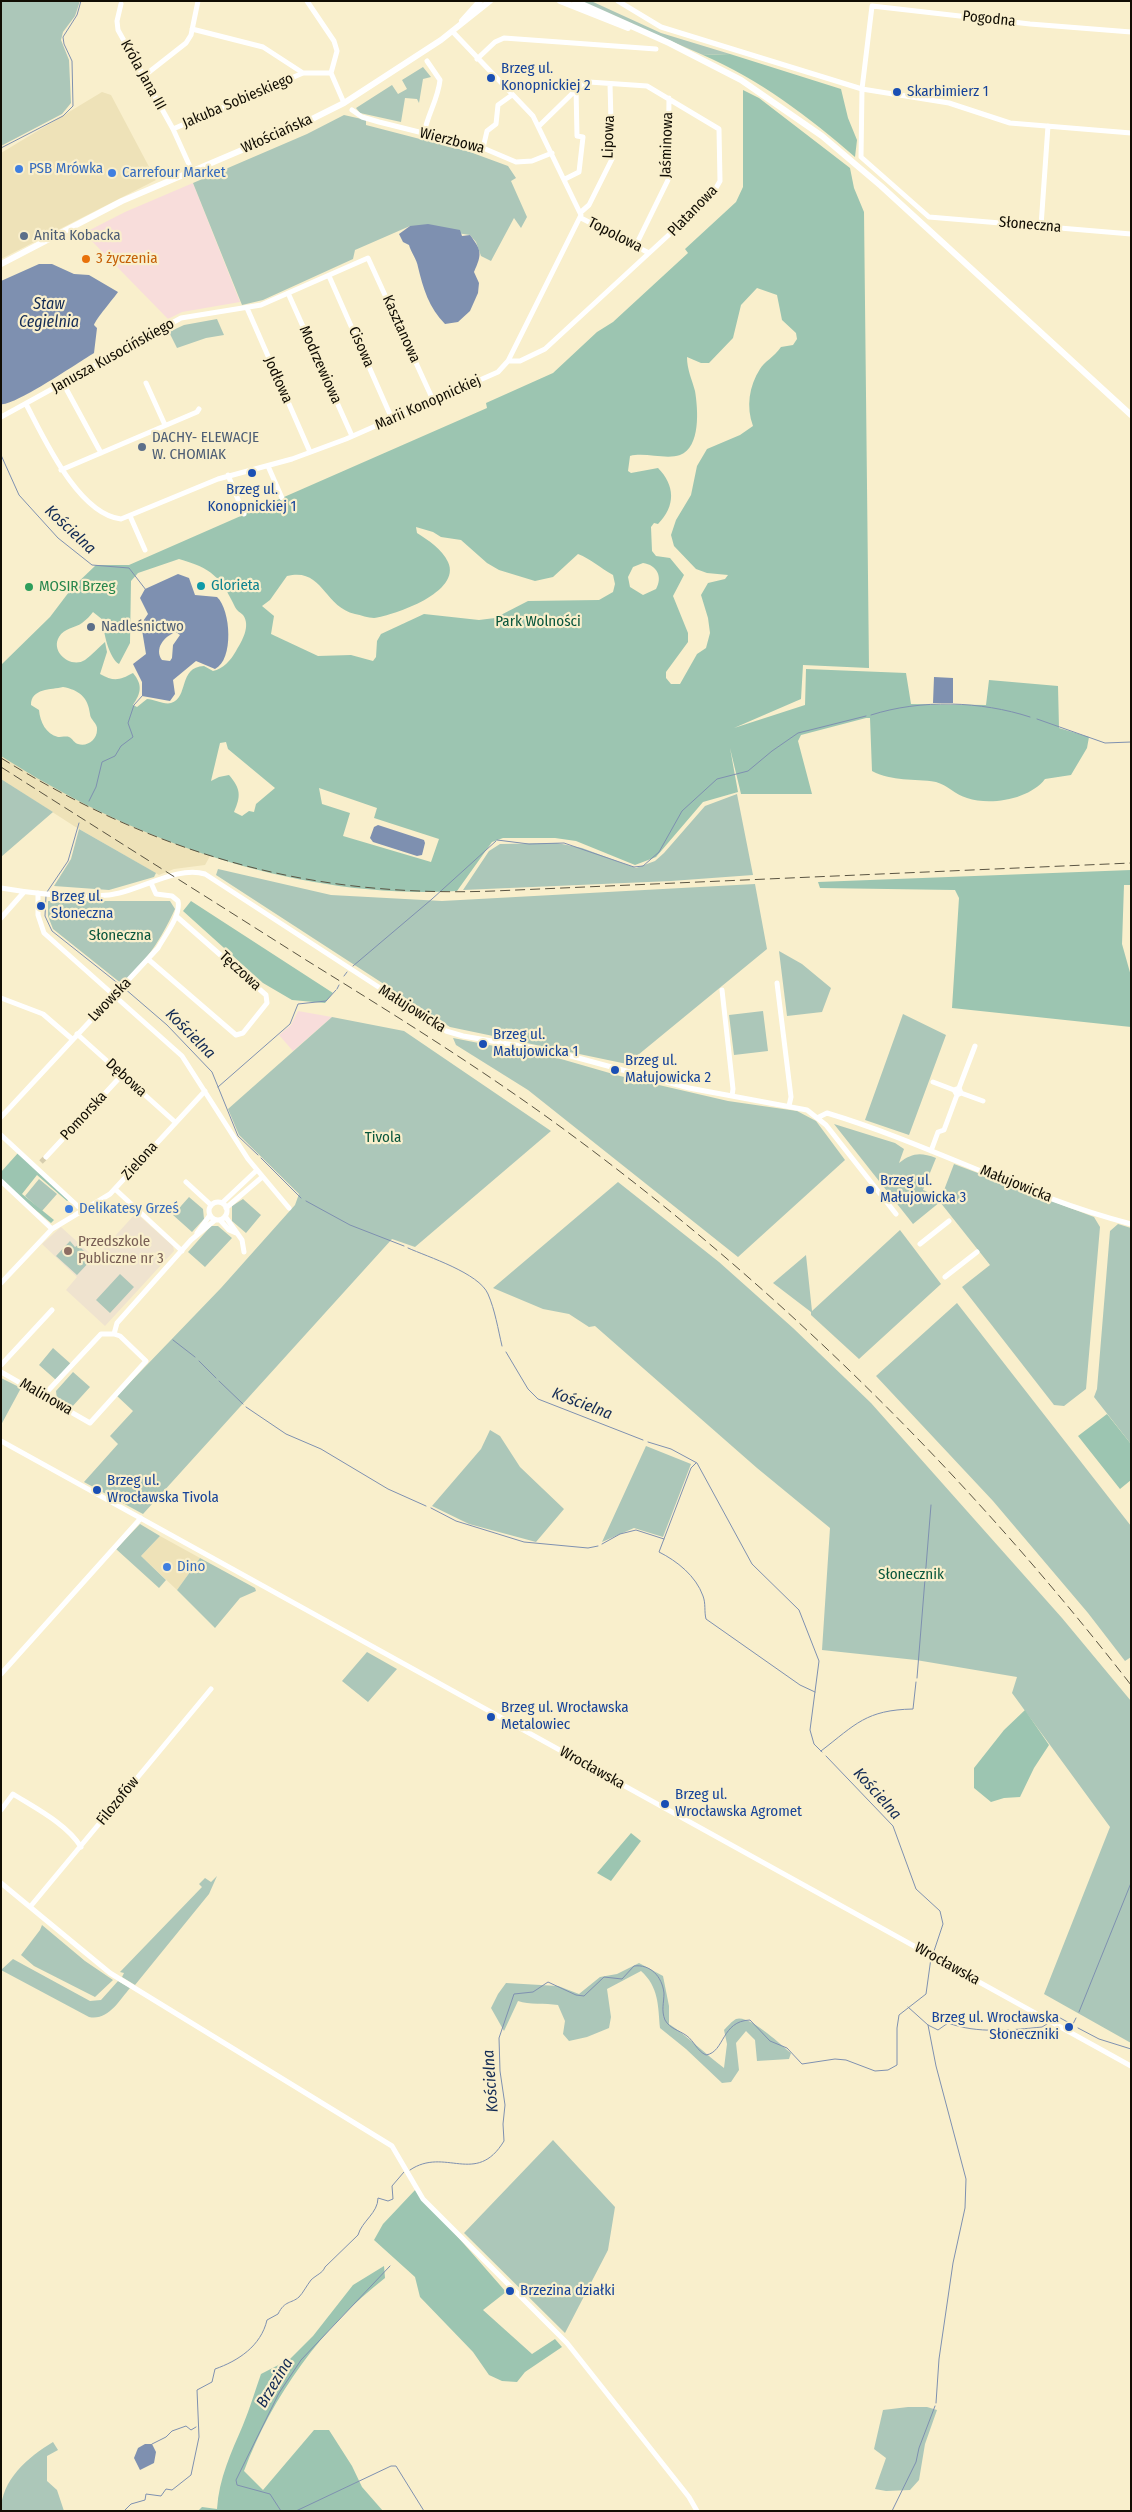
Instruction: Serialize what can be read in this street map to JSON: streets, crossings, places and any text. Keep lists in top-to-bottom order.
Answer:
{
  "streets": {
    "main road": ["Włościańska"],
    "street": [
      "Pogodna",
      "Króla Jana III",
      "Jakuba Sobieskiego",
      "Lipowa",
      "Wierzbowa",
      "Jaśminowa",
      "Platanowa",
      "Słoneczna",
      "Topolowa",
      "Kasztanowa",
      "Cisowa",
      "Janusza Kusocińskiego",
      "Modrzewiowa",
      "Jodłowa",
      "Marii Konopnickiej",
      "Tęczowa",
      "Lwowska",
      "Małujowicka",
      "Dębowa",
      "Pomorska",
      "Zielona",
      "Malinowa",
      "Wrocławska",
      "Filozofów"
    ]
  },
  "crossings": [
    ["Pogodna", "Słoneczna"],
    ["Króla Jana III", "Jakuba Sobieskiego"],
    ["Króla Jana III", "Włościańska"],
    ["Lipowa", "Platanowa"],
    ["Lipowa", "Topolowa"],
    ["Lipowa", "Marii Konopnickiej"],
    ["Jaśminowa", "Platanowa"],
    ["Jaśminowa", "Topolowa"],
    ["Platanowa", "Topolowa"],
    ["Platanowa", "Marii Konopnickiej"],
    ["Topolowa", "Marii Konopnickiej"],
    ["Kasztanowa", "Janusza Kusocińskiego"],
    ["Kasztanowa", "Marii Konopnickiej"],
    ["Cisowa", "Janusza Kusocińskiego"],
    ["Cisowa", "Marii Konopnickiej"],
    ["Janusza Kusocińskiego", "Modrzewiowa"],
    ["Janusza Kusocińskiego", "Jodłowa"],
    ["Janusza Kusocińskiego", "Marii Konopnickiej"],
    ["Modrzewiowa", "Marii Konopnickiej"],
    ["Jodłowa", "Marii Konopnickiej"],
    ["Tęczowa", "Lwowska"],
    ["Lwowska", "Dębowa"],
    ["Dębowa", "Pomorska"],
    ["Dębowa", "Zielona"]
  ],
  "water": ["Staw Cegielnia", "Kościelna", "Brzezina"],
  "parks": [
    "Park Wolności",
    "Słoneczna",
    "Tivola",
    "Słonecznik"
  ],
  "places": [
    "Brzeg ul. Konopnickiej 2",
    "Skarbimierz 1",
    "PSB Mrówka",
    "Carrefour Market",
    "Anita Kobacka",
    "3 życzenia",
    "DACHY- ELEWACJE W. CHOMIAK",
    "Brzeg ul. Konopnickiej 1",
    "Glorieta",
    "MOSIR Brzeg",
    "Nadleśnictwo",
    "Brzeg ul. Słoneczna",
    "Brzeg ul. Małujowicka 1",
    "Brzeg ul. Małujowicka 2",
    "Brzeg ul. Małujowicka 3",
    "Delikatesy Grześ",
    "Przedszkole Publiczne nr 3",
    "Brzeg ul. Wrocławska Tivola",
    "Dino",
    "Brzeg ul. Wrocławska Metalowiec",
    "Brzeg ul. Wrocławska Agromet",
    "Brzeg ul. Wrocławska Słoneczniki",
    "Brzezina działki"
  ]
}
